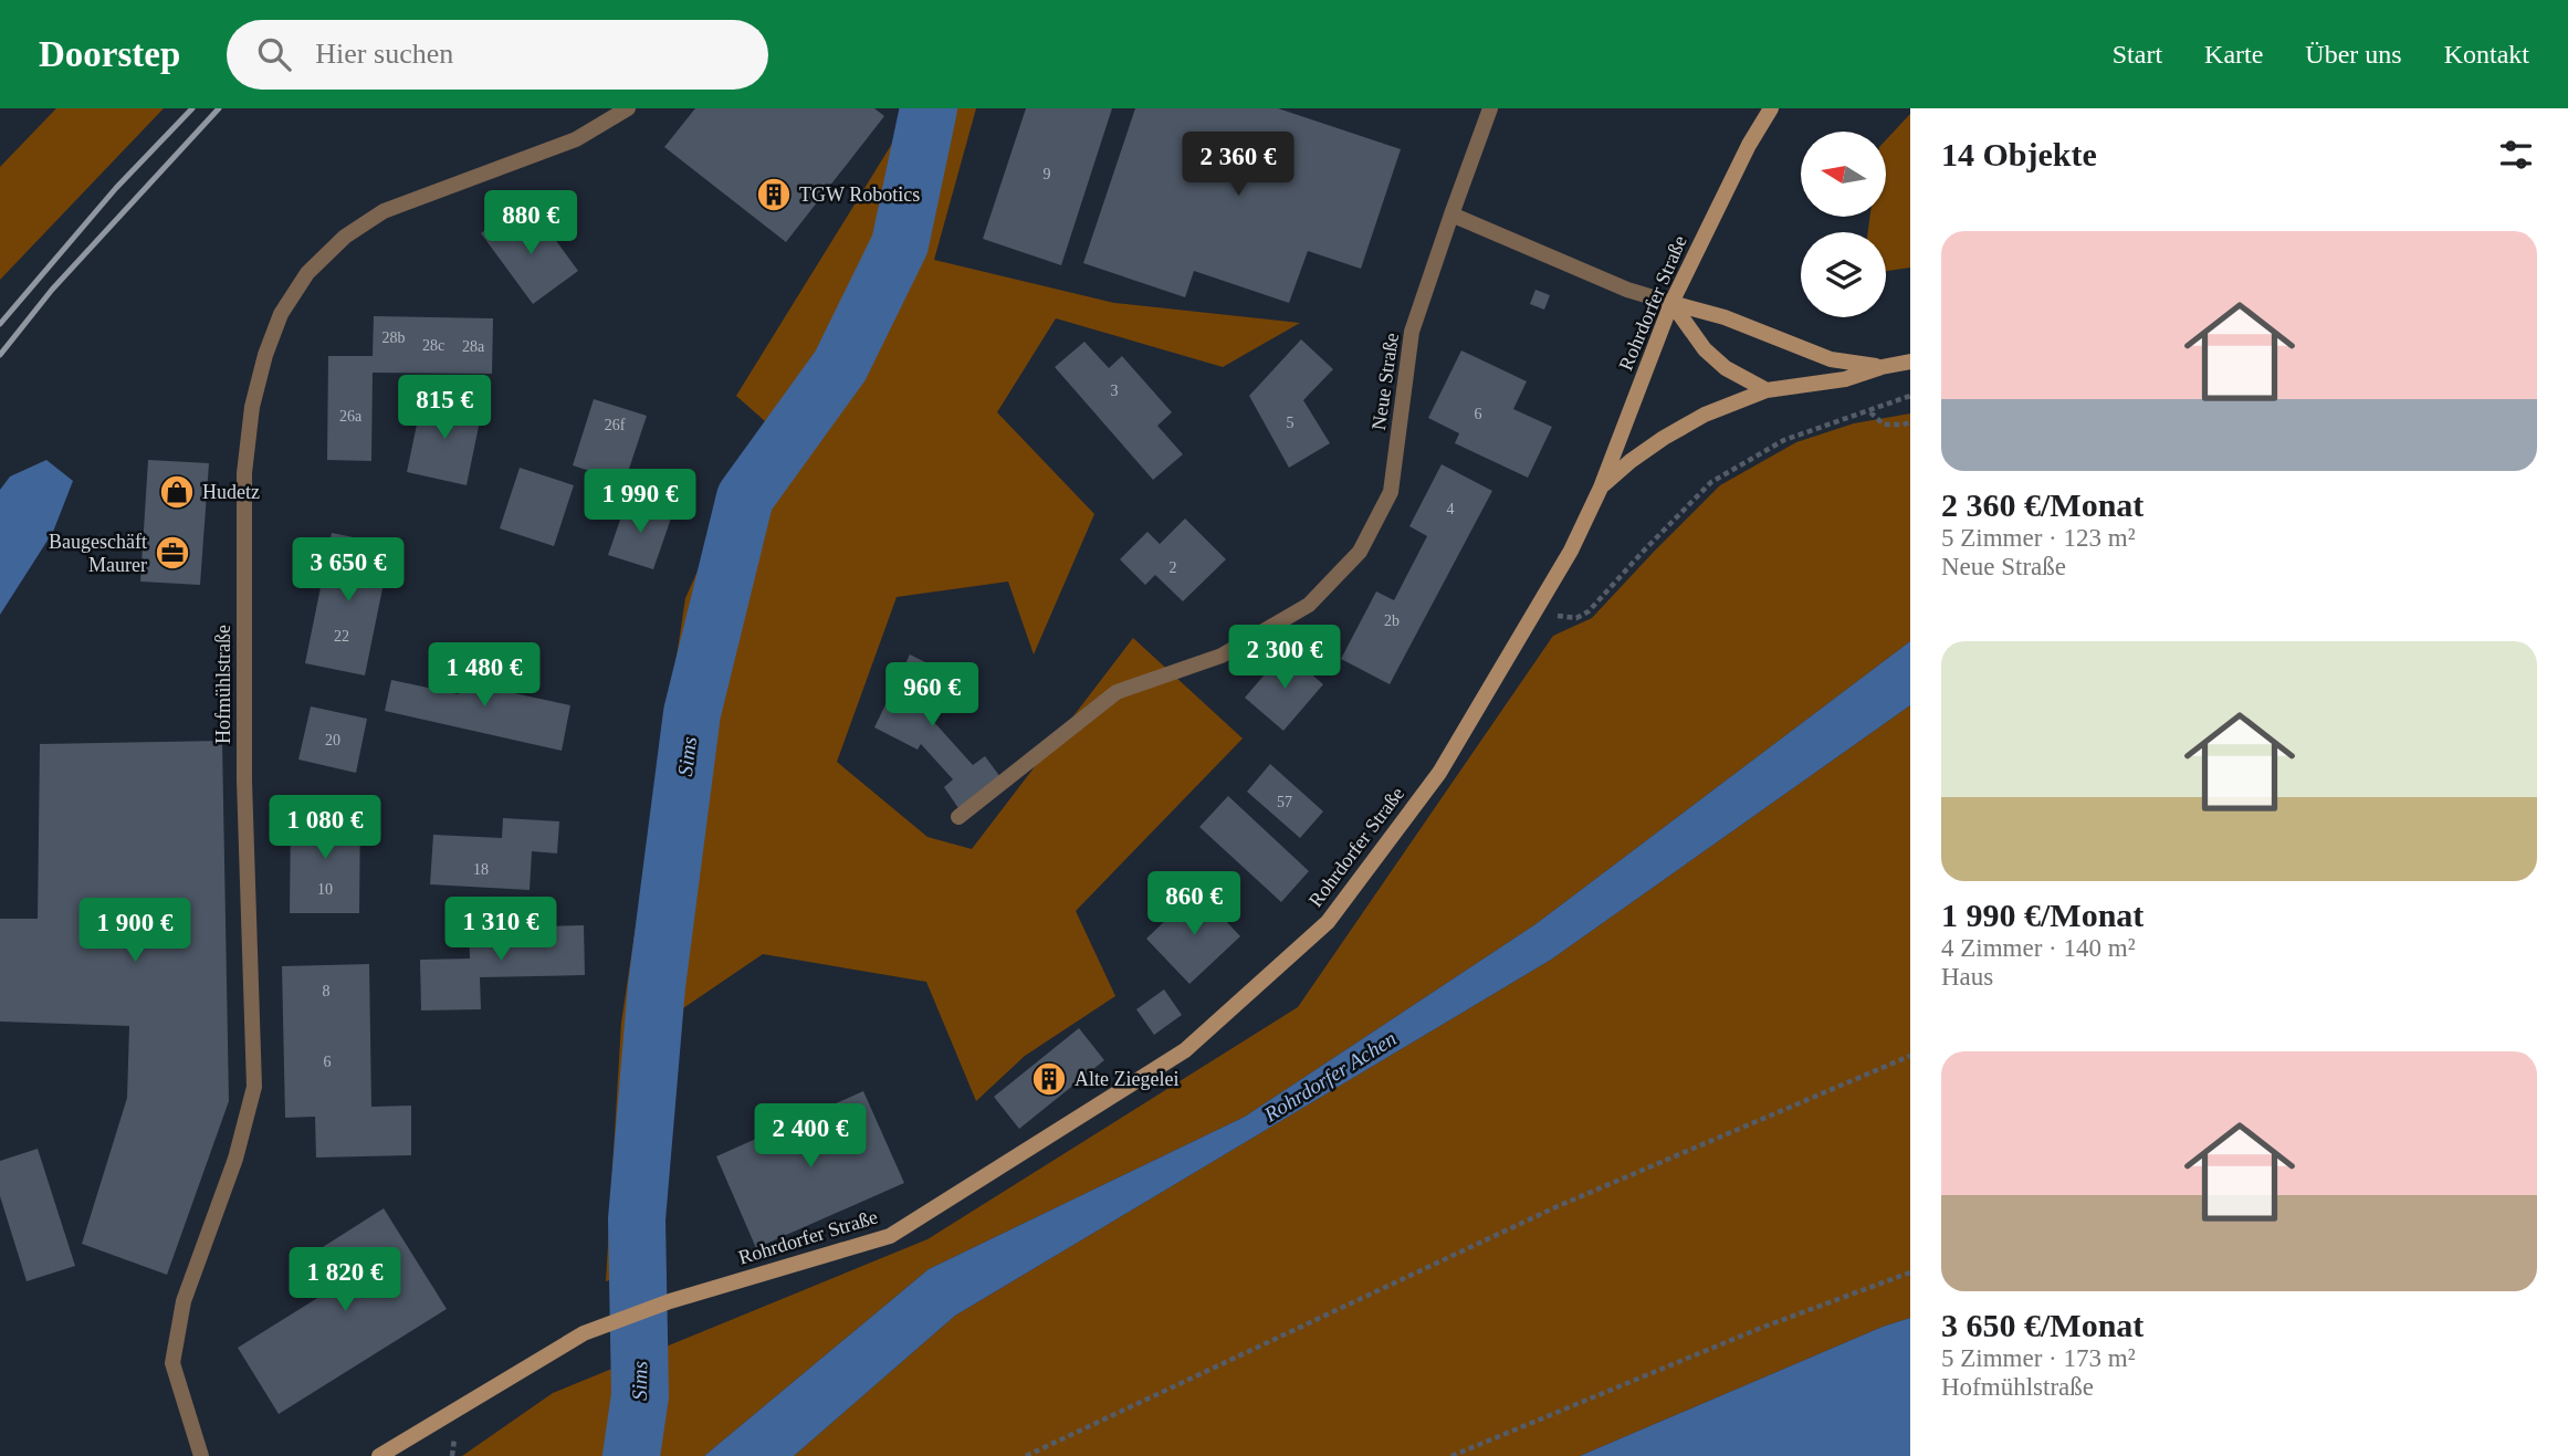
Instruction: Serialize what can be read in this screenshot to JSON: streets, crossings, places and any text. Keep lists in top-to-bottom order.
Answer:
{
  "streets": {
    "main road": ["Rohrdorfer Straße"],
    "street": ["Neue Straße", "Hofmühlstraße"]
  },
  "water": ["Sims", "Rohrdorfer Achen"],
  "places": {
    "building": ["TGW Robotics", "Alte Ziegelei"],
    "shop": ["Hudetz"],
    "office": ["Baugeschäft Maurer"]
  },
  "house_numbers": [
    "9",
    "28b",
    "28c",
    "28a",
    "3",
    "6",
    "26a",
    "5",
    "26f",
    "4",
    "2",
    "2b",
    "22",
    "20",
    "57",
    "18",
    "10",
    "8",
    "6"
  ],
  "north": "left",
  "page": {
    "header": "Doorstep",
    "search": "Hier suchen",
    "nav": [
      "Start",
      "Karte",
      "Über uns",
      "Kontakt"
    ],
    "heading": "14 Objekte",
    "price": [
      "2 360 €",
      "880 €",
      "815 €",
      "1 990 €",
      "3 650 €",
      "2 300 €",
      "1 480 €",
      "960 €",
      "1 080 €",
      "860 €",
      "1 310 €",
      "1 900 €",
      "2 400 €",
      "1 820 €"
    ],
    "list": [
      {
        "name": "2 360 €/Monat",
        "note": "5 Zimmer · 123 m² · Neue Straße"
      },
      {
        "name": "1 990 €/Monat",
        "note": "4 Zimmer · 140 m² · Haus"
      },
      {
        "name": "3 650 €/Monat",
        "note": "5 Zimmer · 173 m² · Hofmühlstraße"
      }
    ]
  }
}
